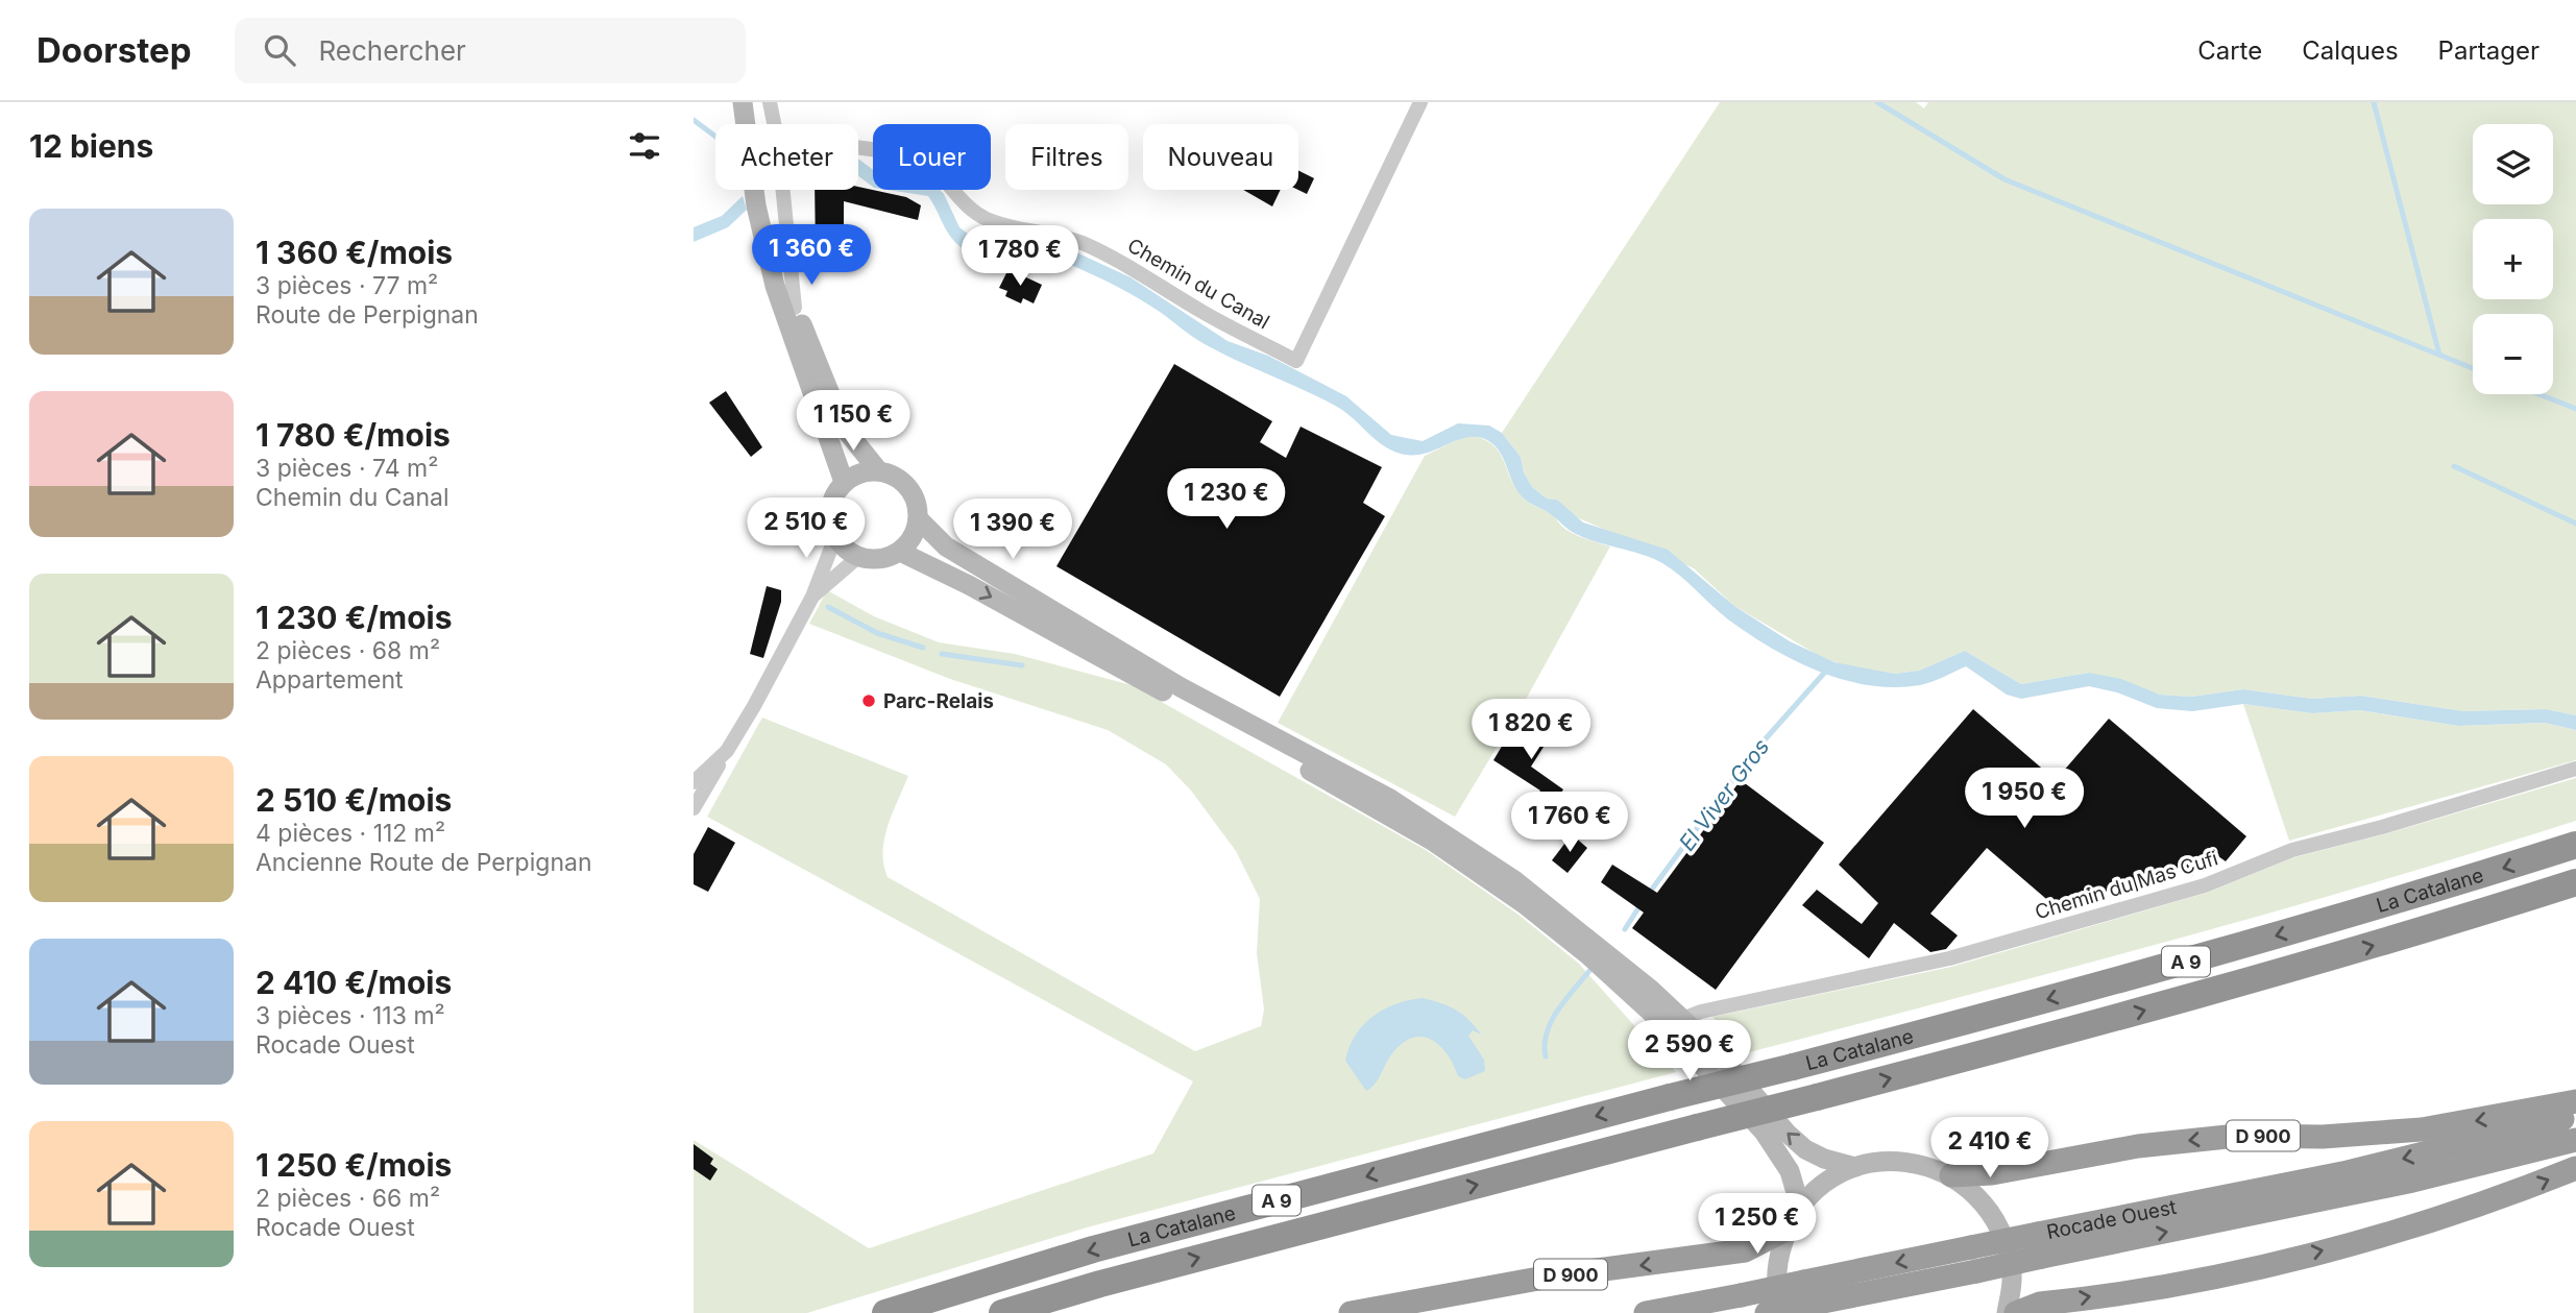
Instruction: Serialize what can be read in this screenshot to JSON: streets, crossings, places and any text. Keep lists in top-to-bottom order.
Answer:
{
  "streets": {
    "highway": [
      "La Catalane",
      "A 9",
      "D 900",
      "Rocade Ouest"
    ],
    "street": ["Chemin du Canal", "Chemin du Mas Cufi"]
  },
  "water": ["El Viver Gros"],
  "places": ["Parc-Relais"],
  "page": {
    "header": "Doorstep",
    "search": "Rechercher",
    "nav": ["Carte", "Calques", "Partager"],
    "heading": "12 biens",
    "map_buttons": ["+", "−"],
    "chip": [
      "Acheter",
      "Louer",
      "Filtres",
      "Nouveau"
    ],
    "list": [
      {
        "name": "1 360 €/mois",
        "note": "3 pièces · 77 m² · Route de Perpignan"
      },
      {
        "name": "1 780 €/mois",
        "note": "3 pièces · 74 m² · Chemin du Canal"
      },
      {
        "name": "1 230 €/mois",
        "note": "2 pièces · 68 m² · Appartement"
      },
      {
        "name": "2 510 €/mois",
        "note": "4 pièces · 112 m² · Ancienne Route de Perpignan"
      },
      {
        "name": "2 410 €/mois",
        "note": "3 pièces · 113 m² · Rocade Ouest"
      },
      {
        "name": "1 250 €/mois",
        "note": "2 pièces · 66 m² · Rocade Ouest"
      }
    ],
    "price": [
      "1 360 €",
      "1 780 €",
      "1 150 €",
      "1 230 €",
      "2 510 €",
      "1 390 €",
      "1 820 €",
      "1 950 €",
      "1 760 €",
      "2 590 €",
      "2 410 €",
      "1 250 €"
    ]
  }
}
